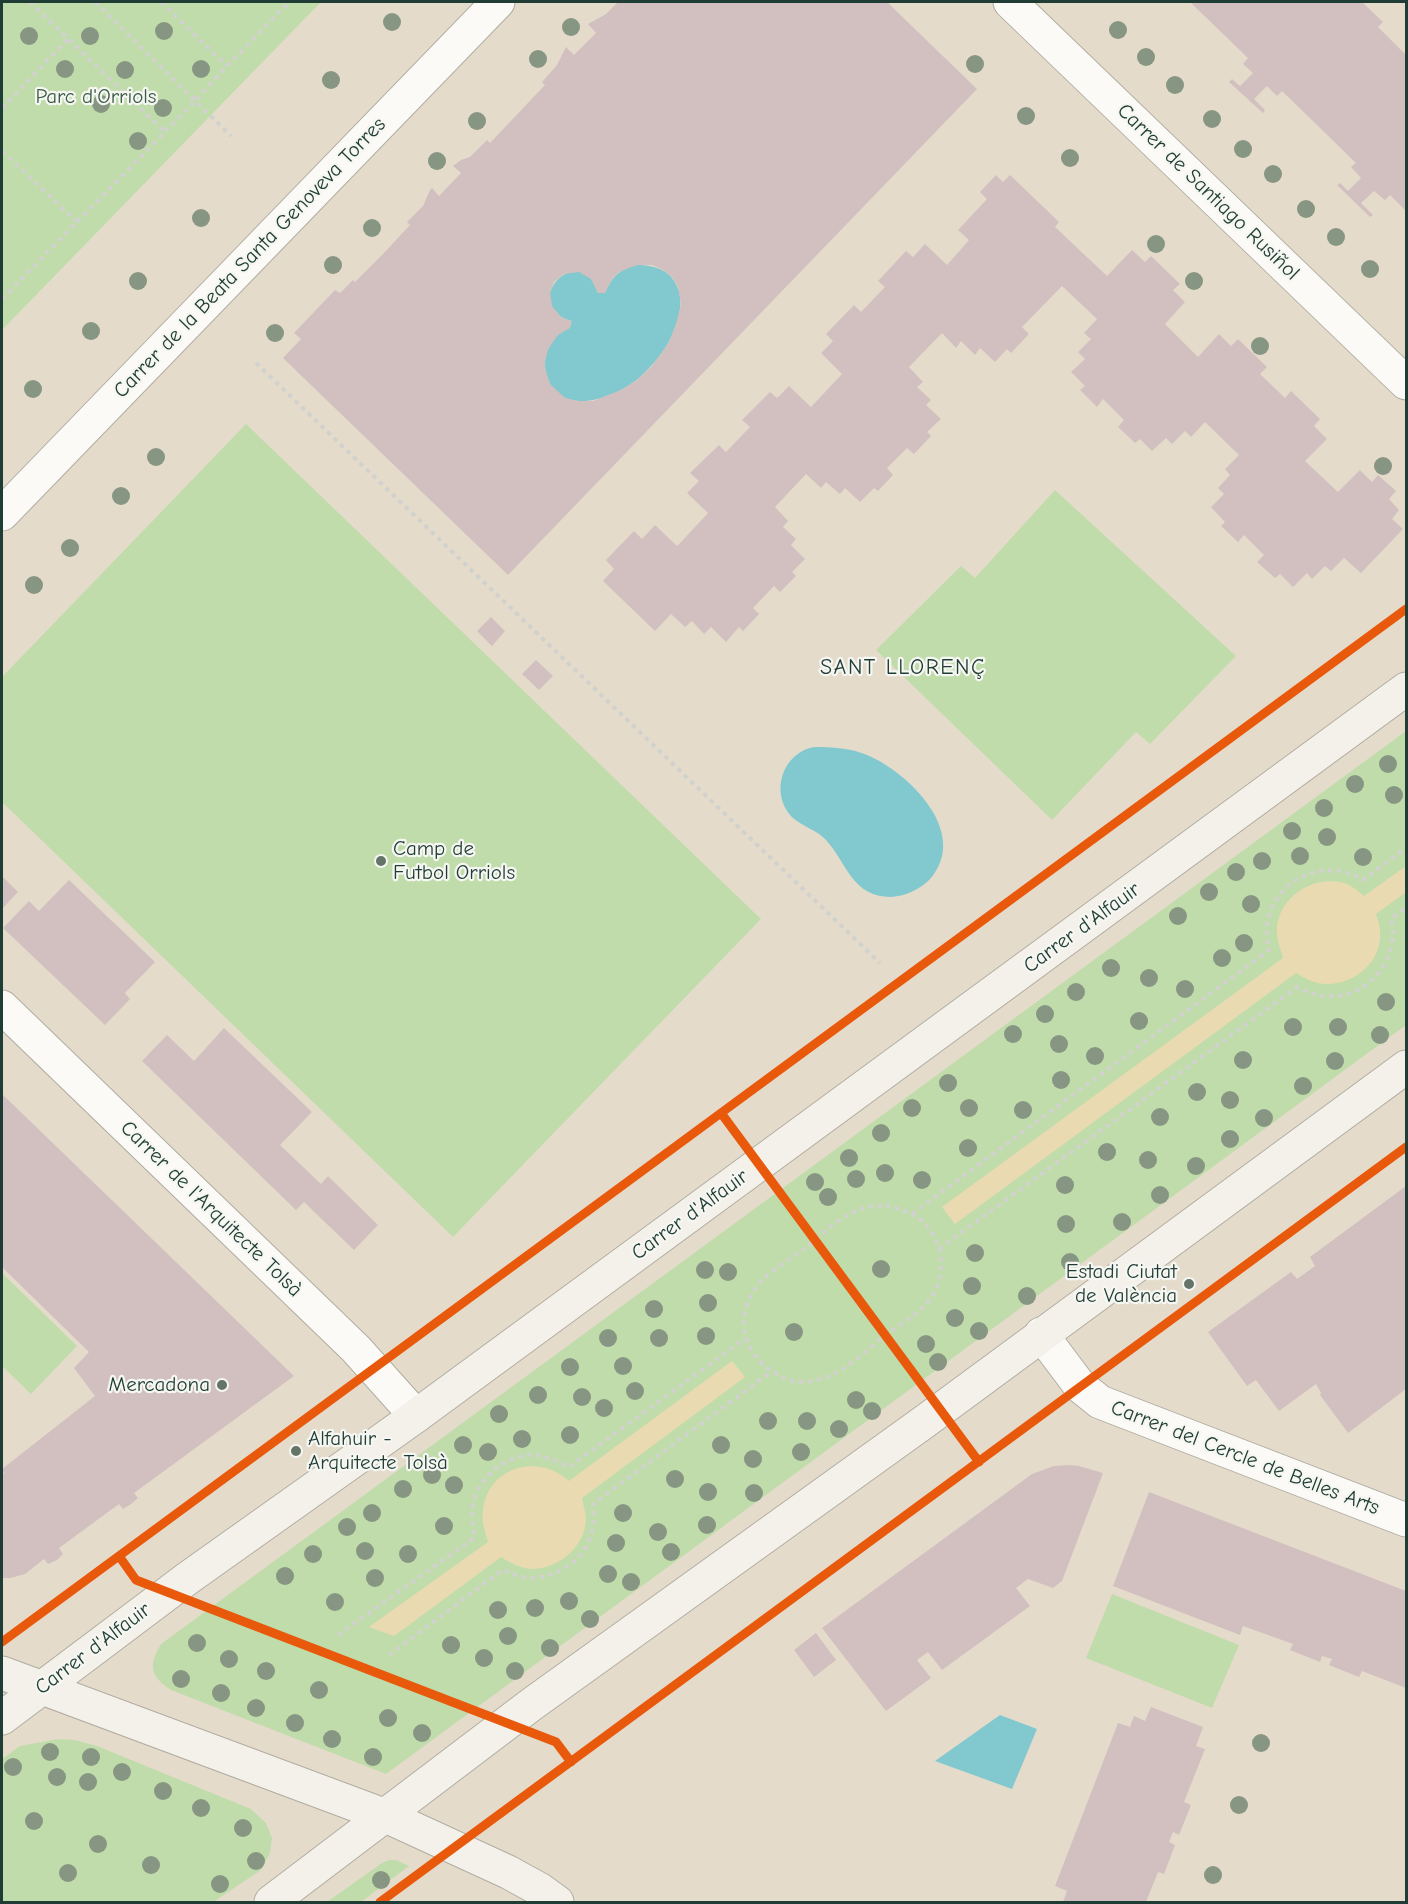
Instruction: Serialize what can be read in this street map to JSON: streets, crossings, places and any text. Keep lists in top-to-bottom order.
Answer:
{
  "streets": {
    "main road": ["Carrer d'Alfauir"],
    "street": [
      "Carrer de Santiago Rusiñol",
      "Carrer de la Beata Santa Genoveva Torres",
      "Carrer de l'Arquitecte Tolsà",
      "Carrer del Cercle de Belles Arts"
    ]
  },
  "crossings": [
    ["Carrer d'Alfauir", "Carrer de l'Arquitecte Tolsà"]
  ],
  "districts": ["SANT LLORENÇ"],
  "parks": ["Parc d'Orriols"],
  "places": [
    "Camp de Futbol Orriols",
    "Estadi Ciutat de València",
    "Mercadona",
    "Alfahuir - Arquitecte Tolsà"
  ]
}
